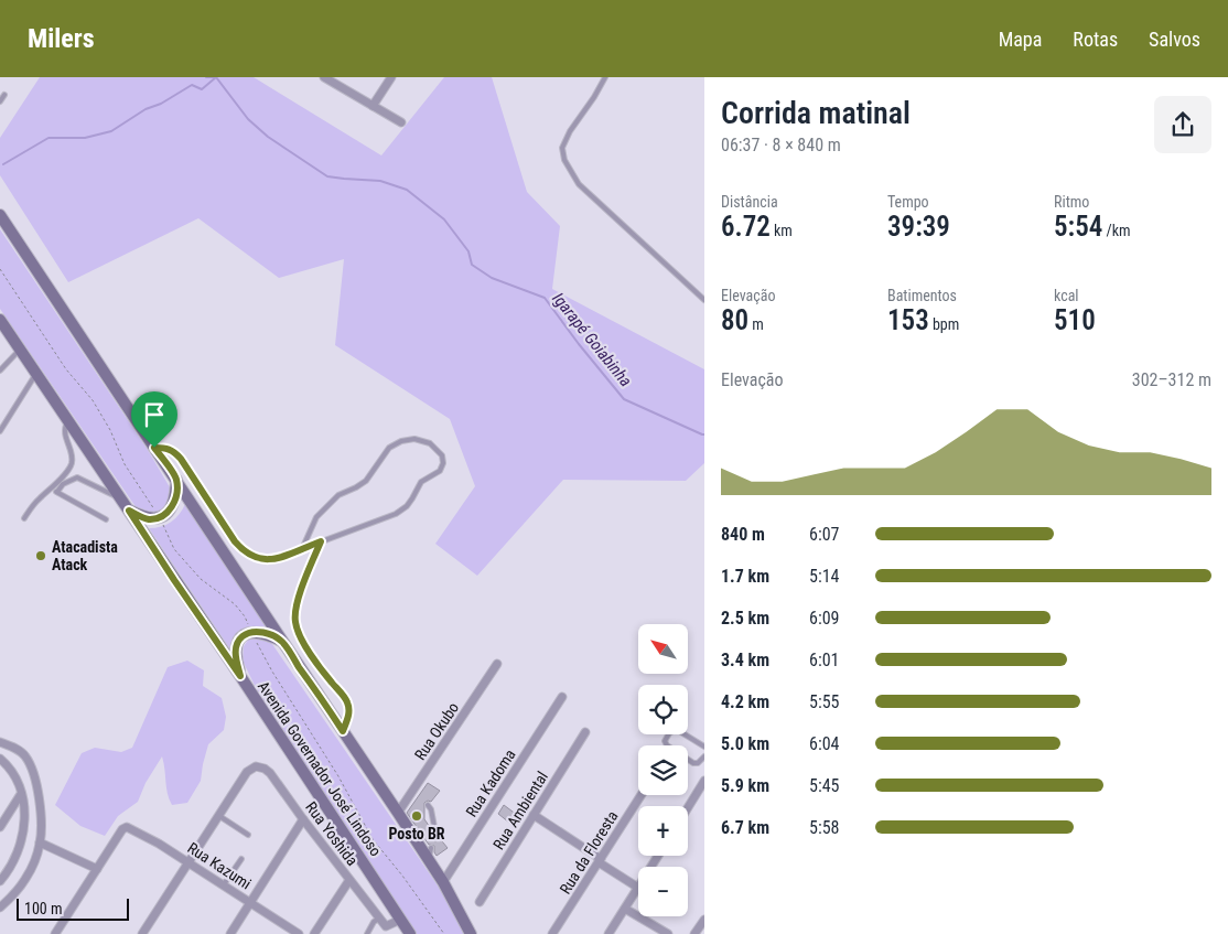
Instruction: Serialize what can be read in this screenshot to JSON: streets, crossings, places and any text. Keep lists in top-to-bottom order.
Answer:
{
  "streets": {
    "main road": ["Avenida Governador José Lindoso"],
    "street": [
      "Rua Okubo",
      "Rua Kadoma",
      "Rua Ambiental",
      "Rua Yoshida",
      "Rua da Floresta",
      "Rua Kazumi"
    ]
  },
  "crossings": [
    ["Avenida Governador José Lindoso", "Rua Yoshida"]
  ],
  "water": ["Igarapé Goiabinha"],
  "places": ["Atacadista Atack", "Posto BR"],
  "scale_bar": "100 m",
  "north": "top left",
  "page": {
    "header": "Milers",
    "nav": ["Mapa", "Rotas", "Salvos"],
    "heading": ["Corrida matinal", "06:37 · 8 × 840 m"],
    "stats": [
      ["Distância", "6.72 km"],
      ["Tempo", "39:39"],
      ["Ritmo", "5:54 /km"],
      ["Elevação", "80 m"],
      ["Batimentos", "153 bpm"],
      ["kcal", "510"]
    ],
    "chart": ["Elevação", "302–312 m"],
    "list": [
      {
        "name": "840 m",
        "note": "6:07"
      },
      {
        "name": "1.7 km",
        "note": "5:14"
      },
      {
        "name": "2.5 km",
        "note": "6:09"
      },
      {
        "name": "3.4 km",
        "note": "6:01"
      },
      {
        "name": "4.2 km",
        "note": "5:55"
      },
      {
        "name": "5.0 km",
        "note": "6:04"
      },
      {
        "name": "5.9 km",
        "note": "5:45"
      },
      {
        "name": "6.7 km",
        "note": "5:58"
      }
    ],
    "map_buttons": ["+", "−"],
    "scale": "100 m"
  }
}
